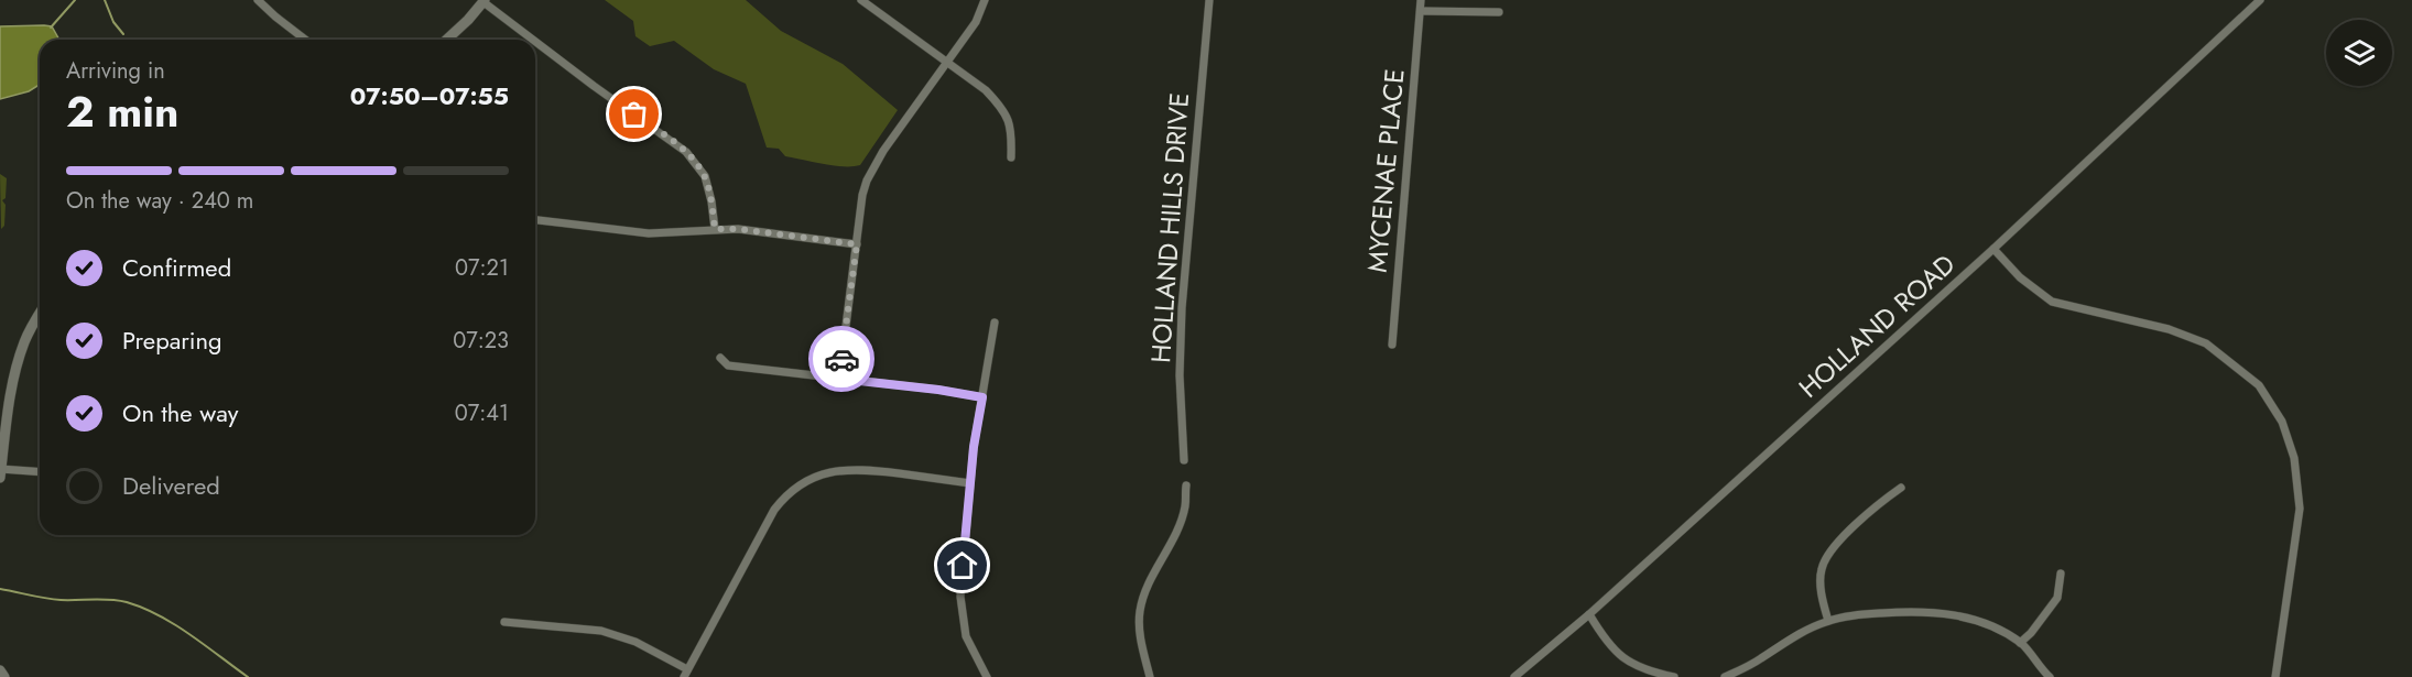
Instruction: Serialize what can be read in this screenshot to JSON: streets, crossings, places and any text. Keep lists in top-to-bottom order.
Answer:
{
  "streets": {
    "street": ["MYCENAE PLACE", "HOLLAND HILLS DRIVE", "HOLLAND ROAD"]
  },
  "page": {
    "heading": ["2 min", "Arriving in", "07:50–07:55"],
    "bar": "On the way · 240 m",
    "list": [
      ["Confirmed", "07:21"],
      ["Preparing", "07:23"],
      ["On the way", "07:41"],
      "Delivered"
    ]
  }
}
